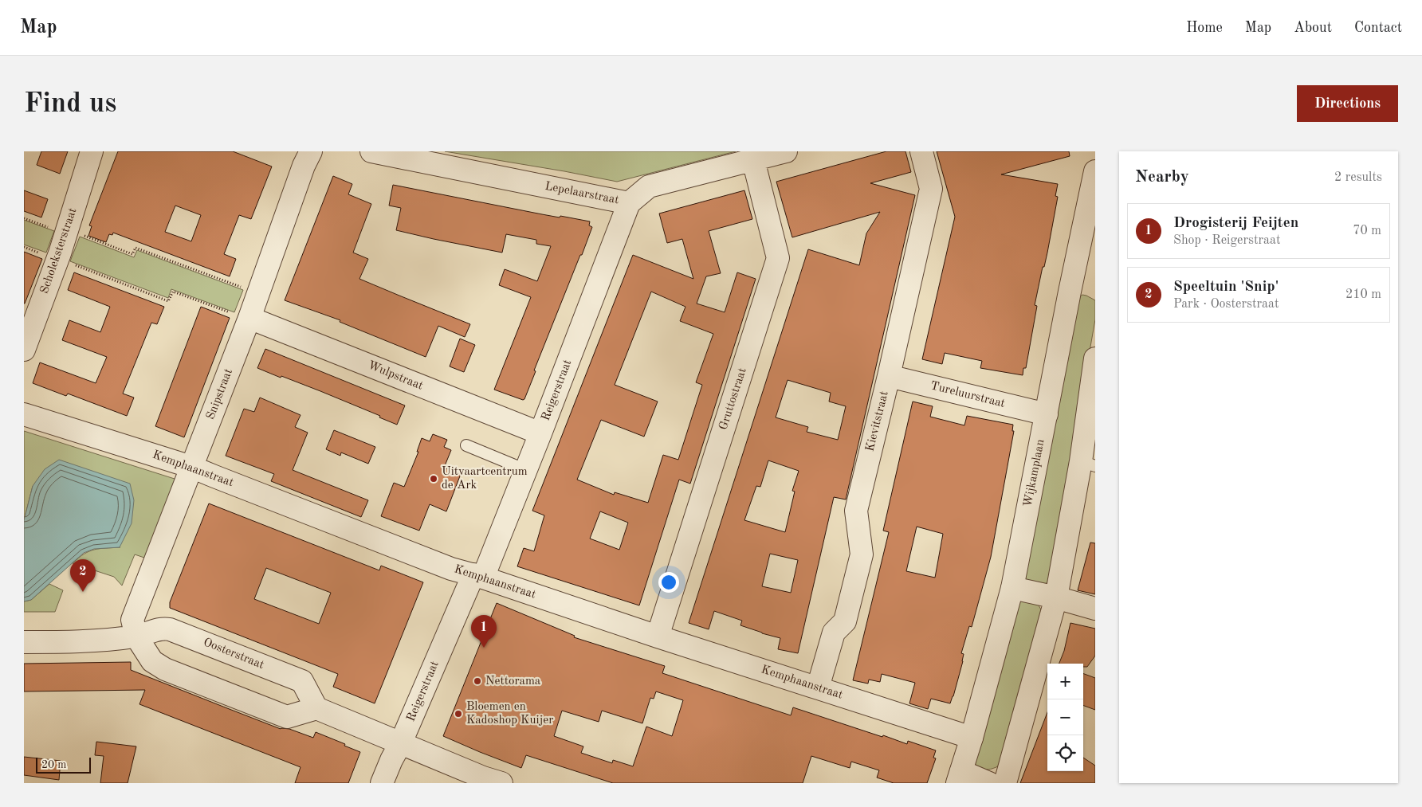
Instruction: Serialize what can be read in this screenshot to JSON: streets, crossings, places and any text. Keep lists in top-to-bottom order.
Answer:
{
  "streets": {
    "street": [
      "Lepelaarstraat",
      "Scholeksterstraat",
      "Wulpstraat",
      "Reigerstraat",
      "Snipstraat",
      "Tureluurstraat",
      "Gruttostraat",
      "Kievitstraat",
      "Kemphaanstraat",
      "Wijkamplaan",
      "Oosterstraat"
    ]
  },
  "crossings": [
    ["Lepelaarstraat", "Reigerstraat"],
    ["Lepelaarstraat", "Gruttostraat"],
    ["Wulpstraat", "Reigerstraat"],
    ["Wulpstraat", "Snipstraat"],
    ["Reigerstraat", "Kemphaanstraat"],
    ["Snipstraat", "Kemphaanstraat"],
    ["Snipstraat", "Oosterstraat"],
    ["Tureluurstraat", "Kievitstraat"],
    ["Tureluurstraat", "Wijkamplaan"],
    ["Gruttostraat", "Kemphaanstraat"],
    ["Kievitstraat", "Kemphaanstraat"],
    ["Kemphaanstraat", "Wijkamplaan"]
  ],
  "places": ["Uitvaartcentrum de Ark", "Nettorama", "Bloemen en Kadoshop Kuijer"],
  "scale_bar": "20 m",
  "page": {
    "header": "Map",
    "nav": [
      "Home",
      "Map",
      "About",
      "Contact"
    ],
    "buttons": "Directions",
    "title": "Find us",
    "heading": ["Nearby", "2 results"],
    "list": [
      {
        "mark": "1",
        "name": "Drogisterij Feijten",
        "note": "Shop · Reigerstraat",
        "value": "70 m"
      },
      {
        "mark": "2",
        "name": "Speeltuin 'Snip'",
        "note": "Park · Oosterstraat",
        "value": "210 m"
      }
    ],
    "pins": ["2", "1"],
    "map_buttons": ["+", "−"],
    "scale": "20 m"
  }
}
